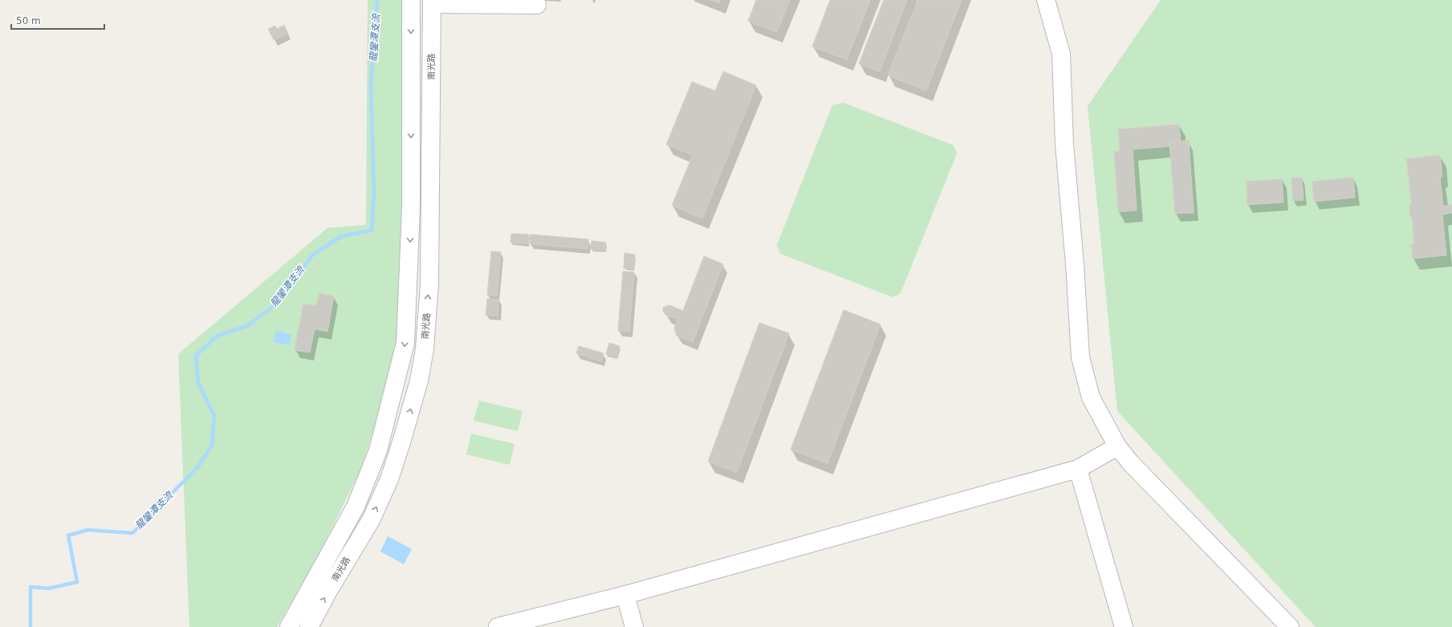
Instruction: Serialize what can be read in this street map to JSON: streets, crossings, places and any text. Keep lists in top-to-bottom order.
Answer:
{
  "streets": {
    "street": ["南光路"]
  },
  "water": ["龍鑾潭支流"],
  "scale_bar": "50 m"
}
